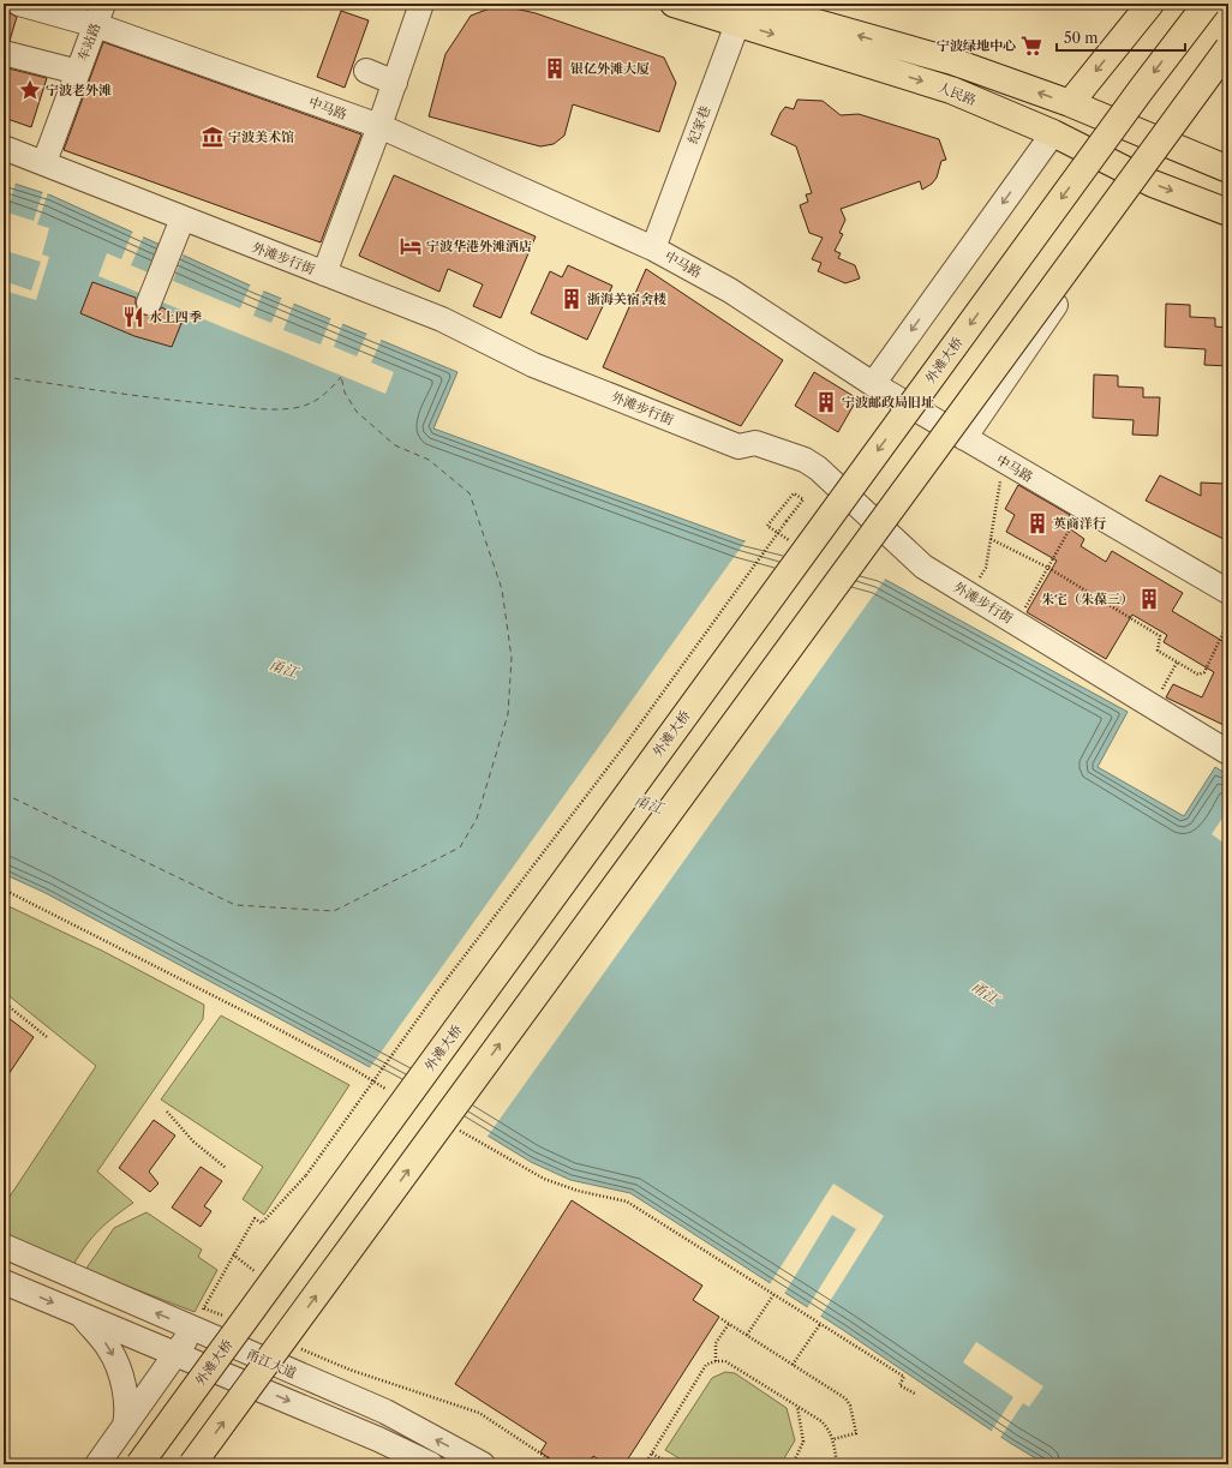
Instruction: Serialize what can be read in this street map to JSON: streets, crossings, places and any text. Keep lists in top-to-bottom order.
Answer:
{
  "streets": {
    "main road": ["人民路", "外滩大桥"],
    "street": [
      "车站路",
      "中马路",
      "纪家巷",
      "外滩步行街",
      "甬江大道"
    ]
  },
  "crossings": [
    ["车站路", "中马路"],
    ["车站路", "外滩步行街"],
    ["人民路", "纪家巷"],
    ["中马路", "纪家巷"]
  ],
  "water": ["甬江"],
  "places": {
    "supermarket": ["宁波绿地中心"],
    "building": [
      "银亿外滩大厦",
      "浙海关宿舍楼",
      "宁波邮政局旧址",
      "英商洋行",
      "朱宅（朱葆三）"
    ],
    "place": ["宁波老外滩"],
    "museum": ["宁波美术馆"],
    "hotel": ["宁波华港外滩酒店"],
    "restaurant": ["水上四季"]
  },
  "scale_bar": "50 m"
}
